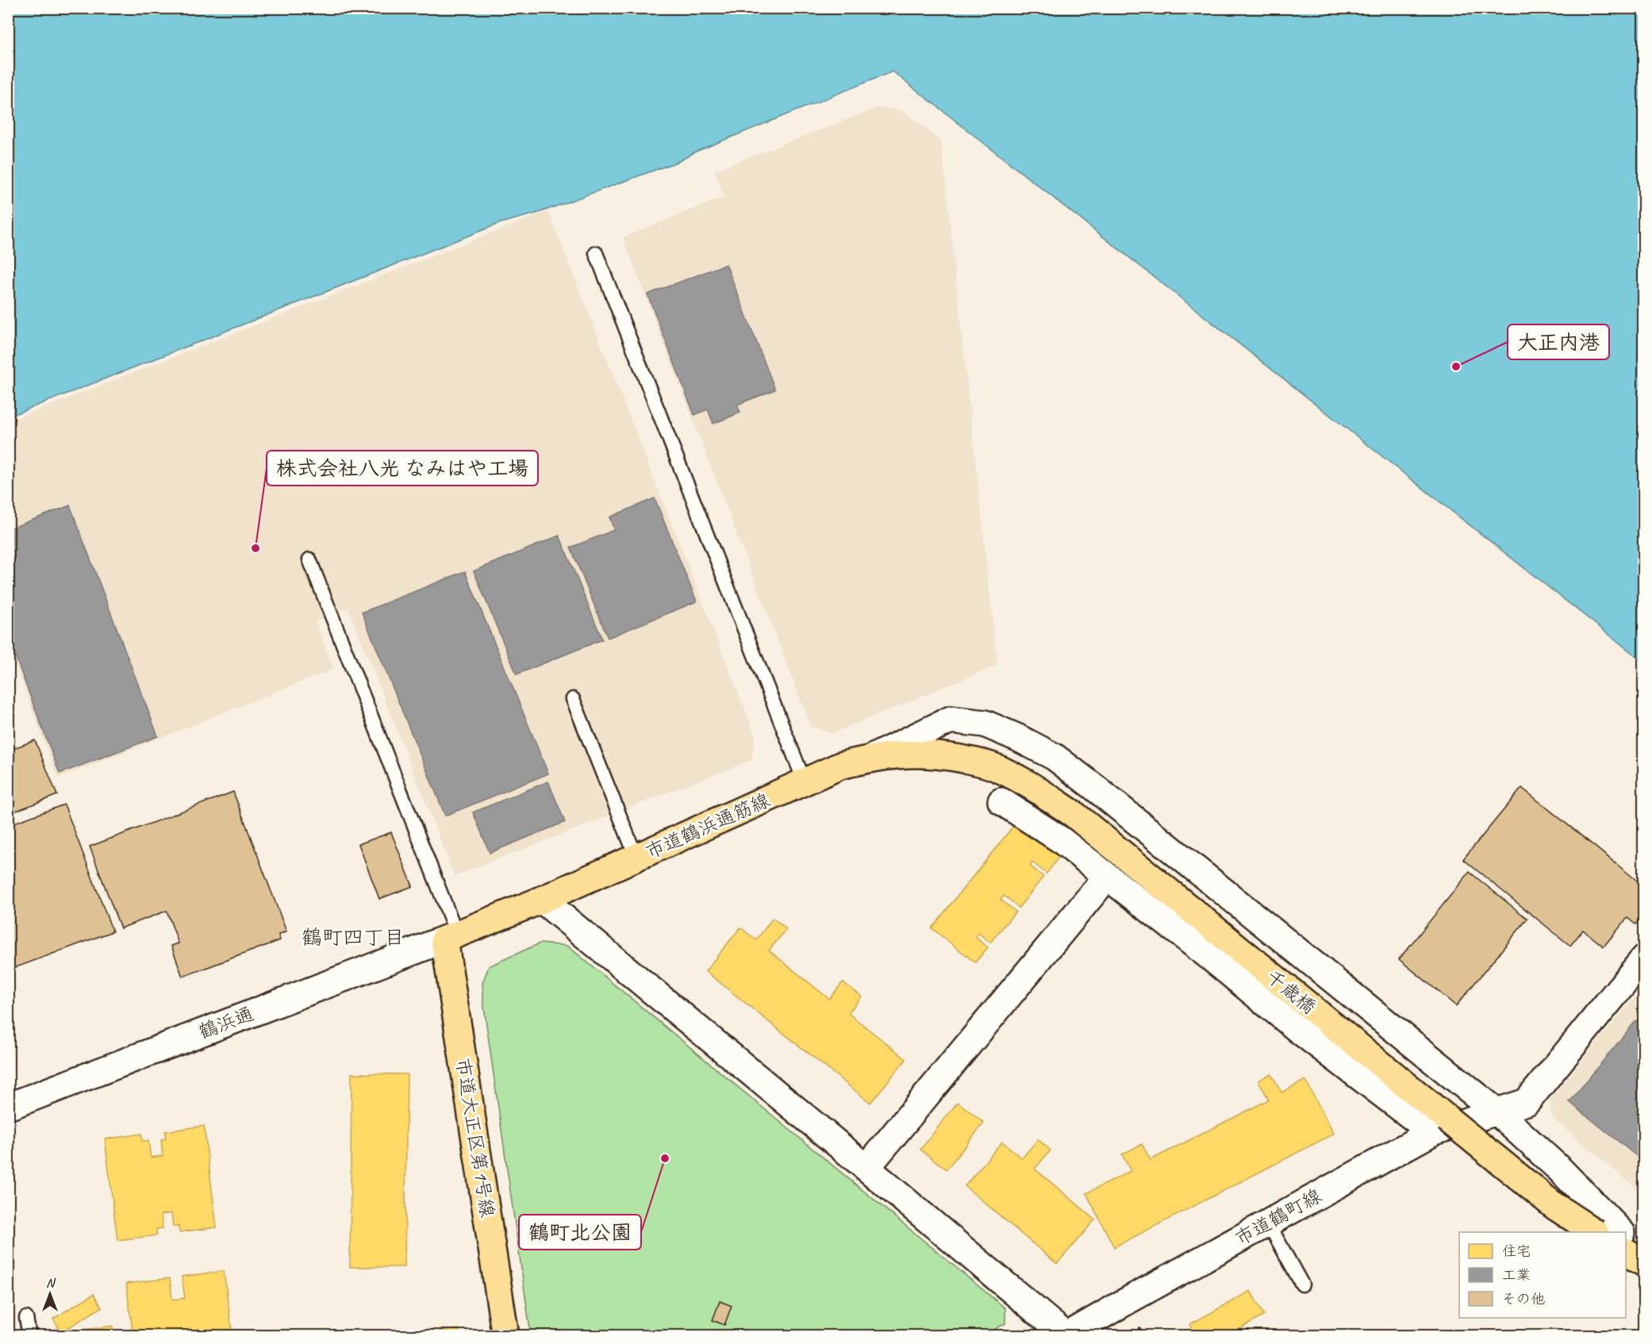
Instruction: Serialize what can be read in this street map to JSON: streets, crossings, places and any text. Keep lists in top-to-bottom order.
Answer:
{
  "streets": {
    "main road": ["市道鶴浜通筋線", "千歳橋", "市道大正区第1号線"],
    "street": ["鶴浜通", "市道鶴町線"]
  },
  "crossings": [
    ["市道鶴浜通筋線", "千歳橋"],
    ["市道鶴浜通筋線", "鶴浜通"],
    ["市道鶴浜通筋線", "市道大正区第1号線"],
    ["鶴浜通", "市道大正区第1号線"]
  ],
  "districts": ["鶴町四丁目"],
  "places": ["大正内港", "株式会社八光 なみはや工場", "鶴町北公園"],
  "legend": ["住宅", "工業", "その他"],
  "north": "top"
}
